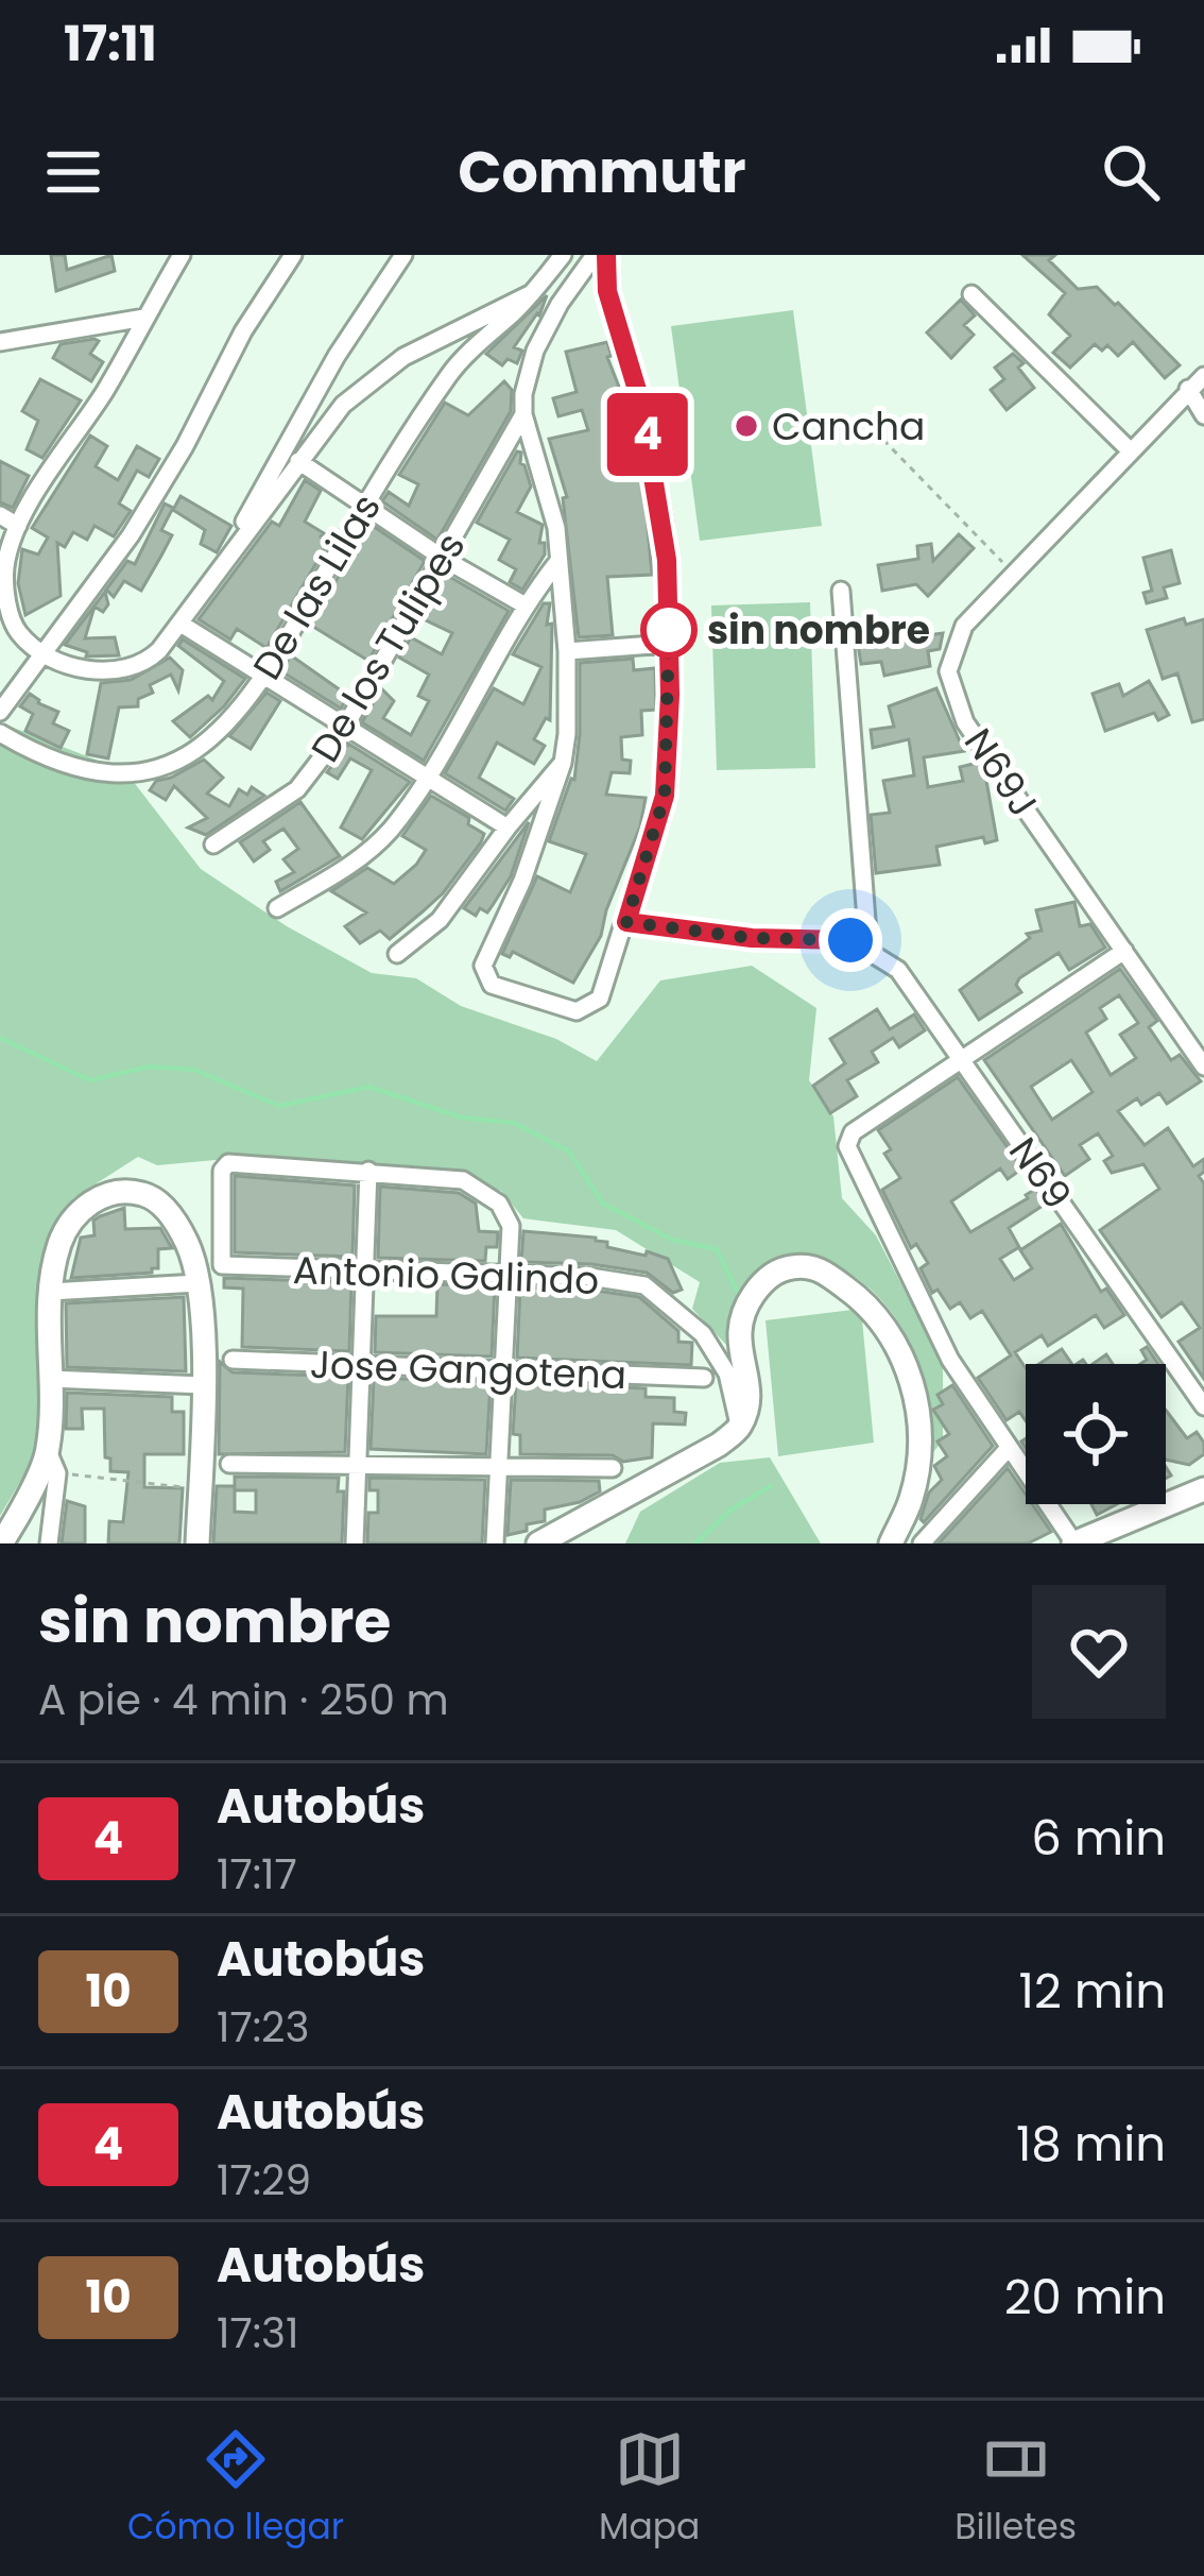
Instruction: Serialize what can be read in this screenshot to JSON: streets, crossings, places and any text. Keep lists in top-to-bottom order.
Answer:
{
  "streets": {
    "street": [
      "De las Lilas",
      "De los Tulipes",
      "N69J",
      "N69",
      "Antonio Galindo",
      "Jose Gangotena"
    ]
  },
  "places": ["Cancha", "sin nombre"],
  "lines": ["bus line 4"],
  "page": {
    "status": "17:11",
    "header": "Commutr",
    "on_map": "4",
    "heading": ["sin nombre", "A pie · 4 min · 250 m"],
    "list": [
      {
        "mark": "4",
        "name": "Autobús",
        "note": "17:17",
        "value": "6 min"
      },
      {
        "mark": "10",
        "name": "Autobús",
        "note": "17:23",
        "value": "12 min"
      },
      {
        "mark": "4",
        "name": "Autobús",
        "note": "17:29",
        "value": "18 min"
      },
      {
        "mark": "10",
        "name": "Autobús",
        "note": "17:31",
        "value": "20 min"
      }
    ],
    "tabs": ["Cómo llegar", "Mapa", "Billetes"]
  }
}
